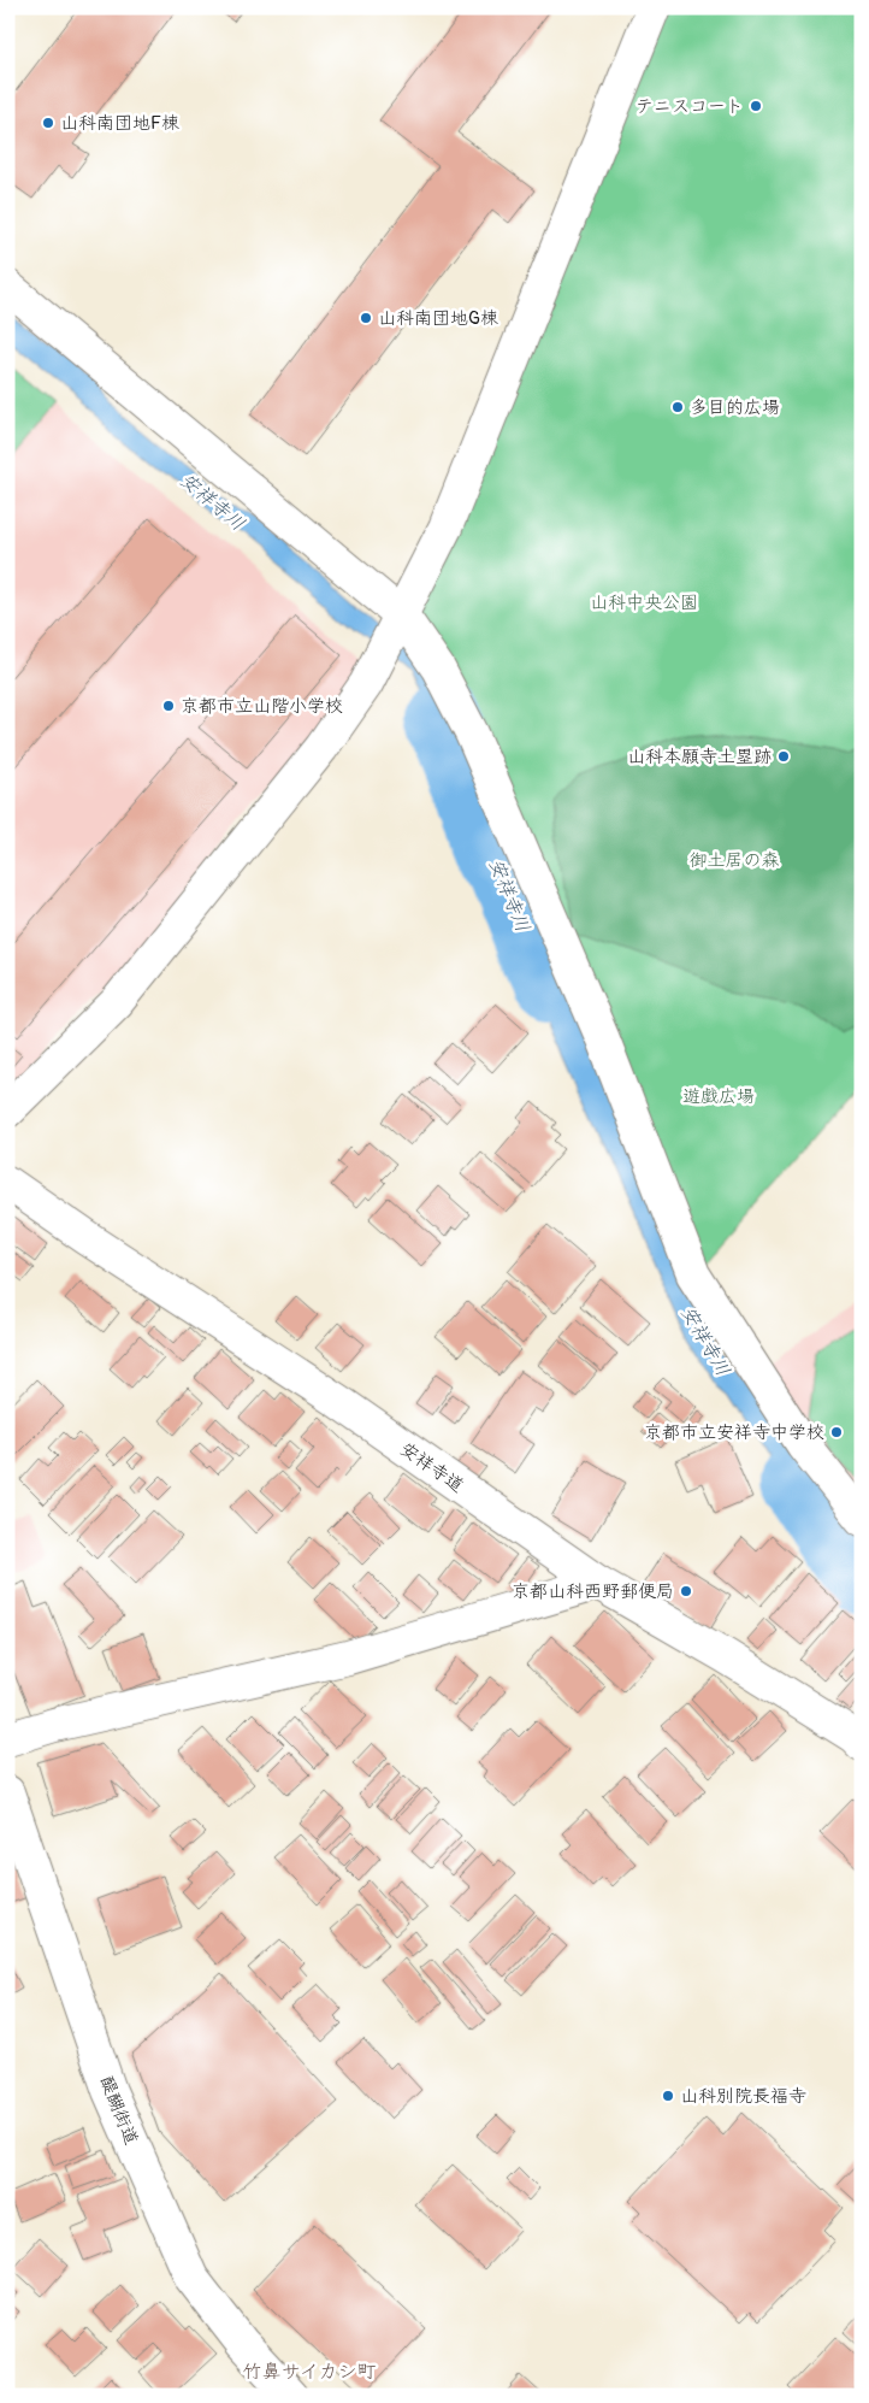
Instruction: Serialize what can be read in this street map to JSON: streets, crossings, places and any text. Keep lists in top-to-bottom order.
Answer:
{
  "streets": {
    "street": ["安祥寺道", "醍醐街道"]
  },
  "districts": ["竹鼻サイカシ町"],
  "water": ["安祥寺川"],
  "parks": ["山科中央公園", "御土居の森", "遊戯広場"],
  "places": [
    "テニスコート",
    "山科南団地F棟",
    "山科南団地G棟",
    "多目的広場",
    "京都市立山階小学校",
    "山科本願寺土塁跡",
    "京都市立安祥寺中学校",
    "京都山科西野郵便局",
    "山科別院長福寺"
  ]
}
